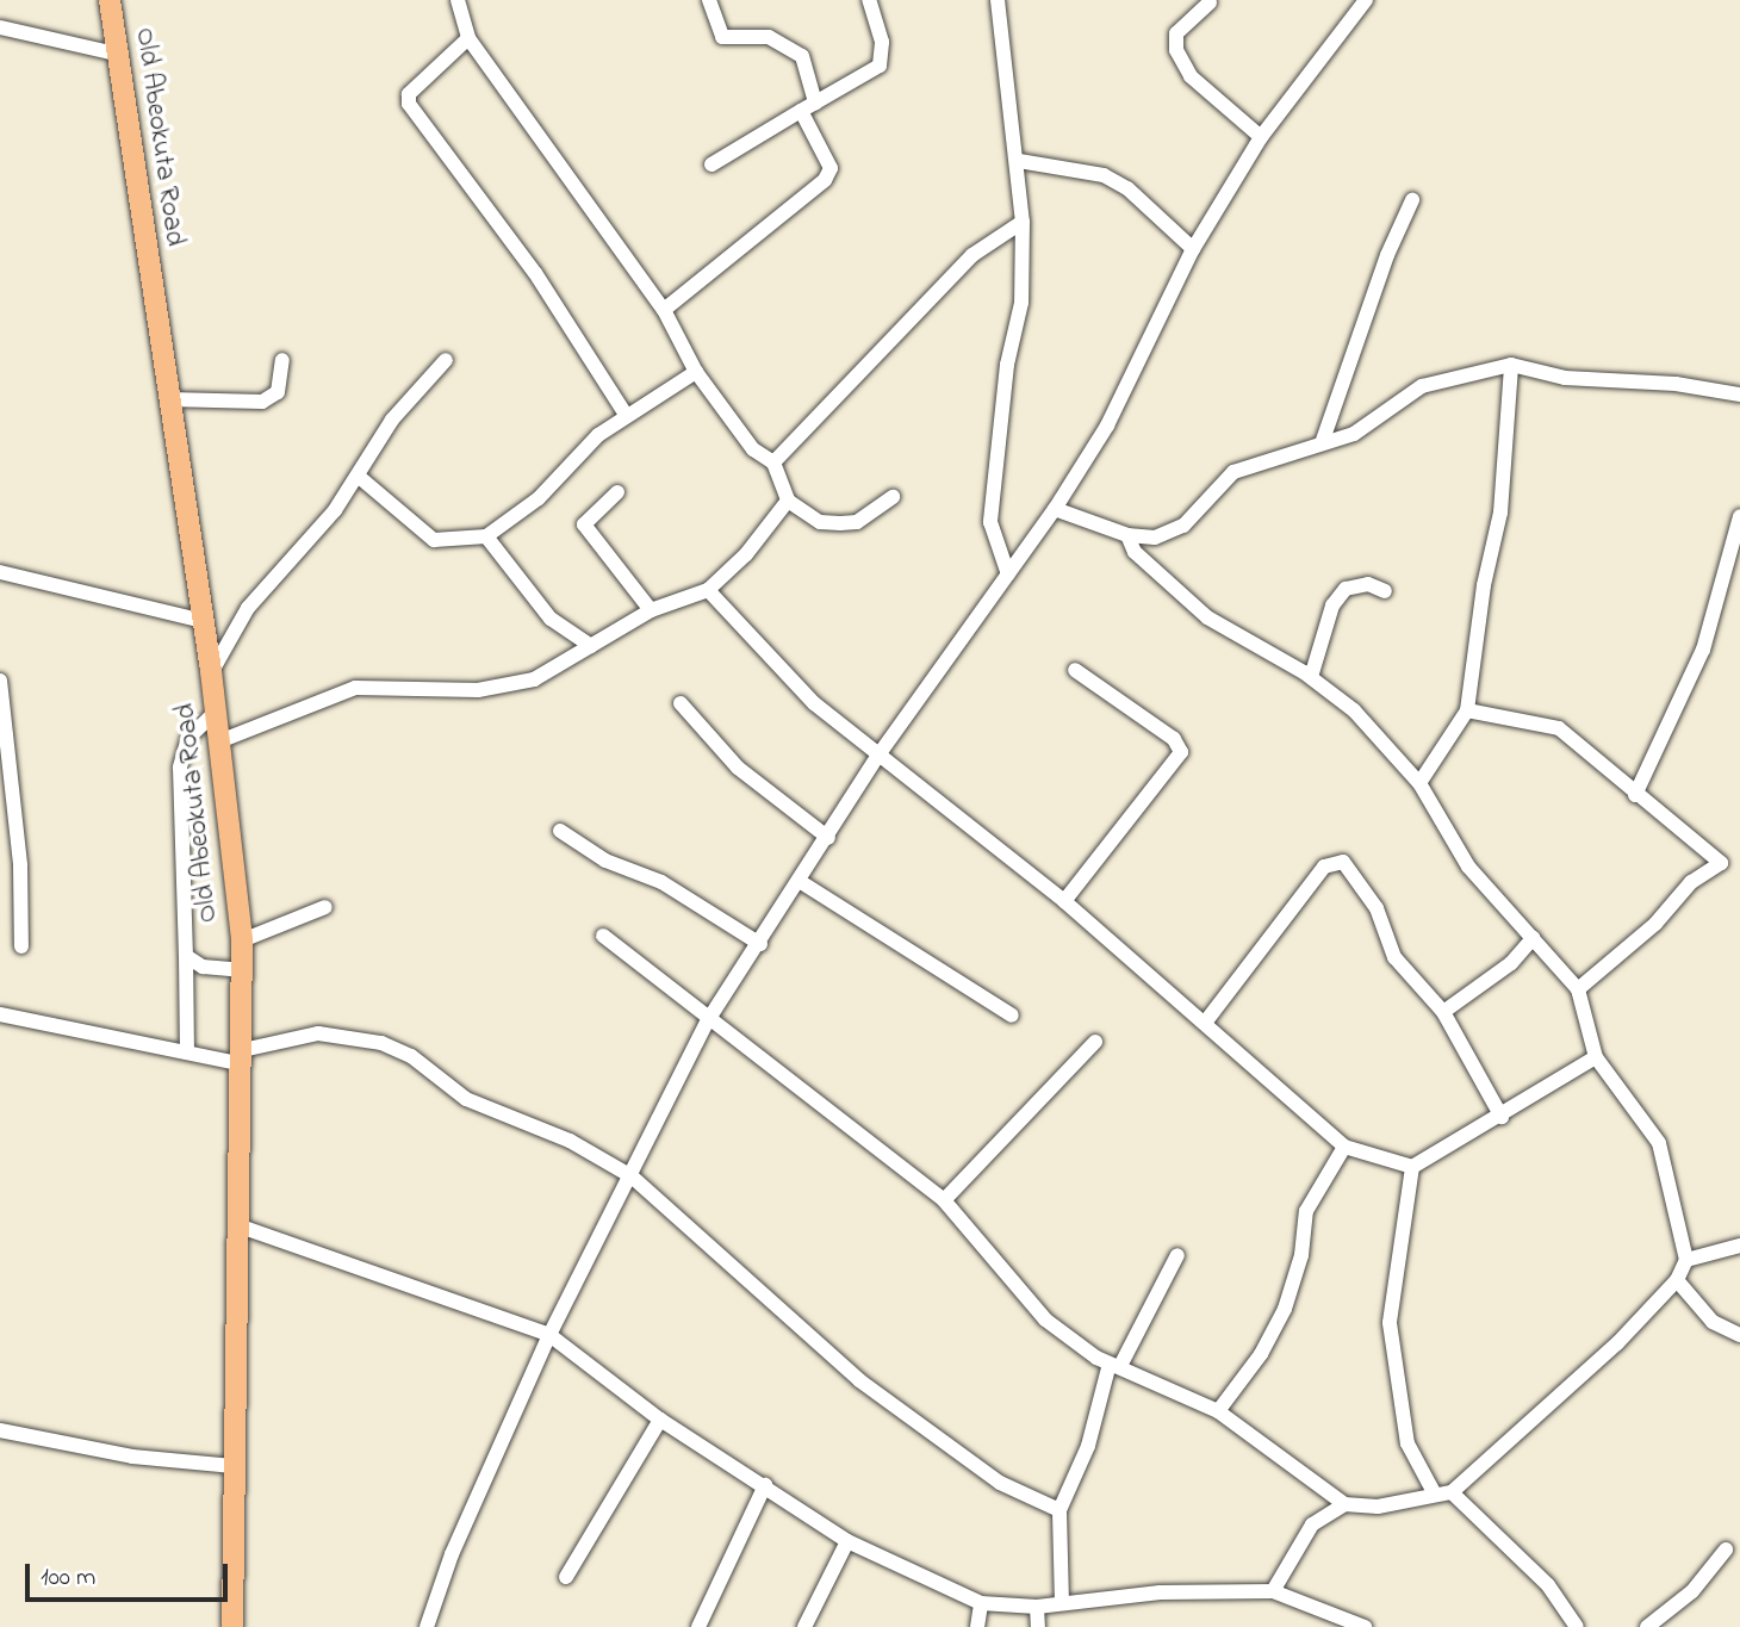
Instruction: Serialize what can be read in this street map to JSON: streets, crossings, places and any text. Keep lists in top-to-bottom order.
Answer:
{
  "streets": {
    "highway": ["Old Abeokuta Road"]
  },
  "scale_bar": "100 m"
}
